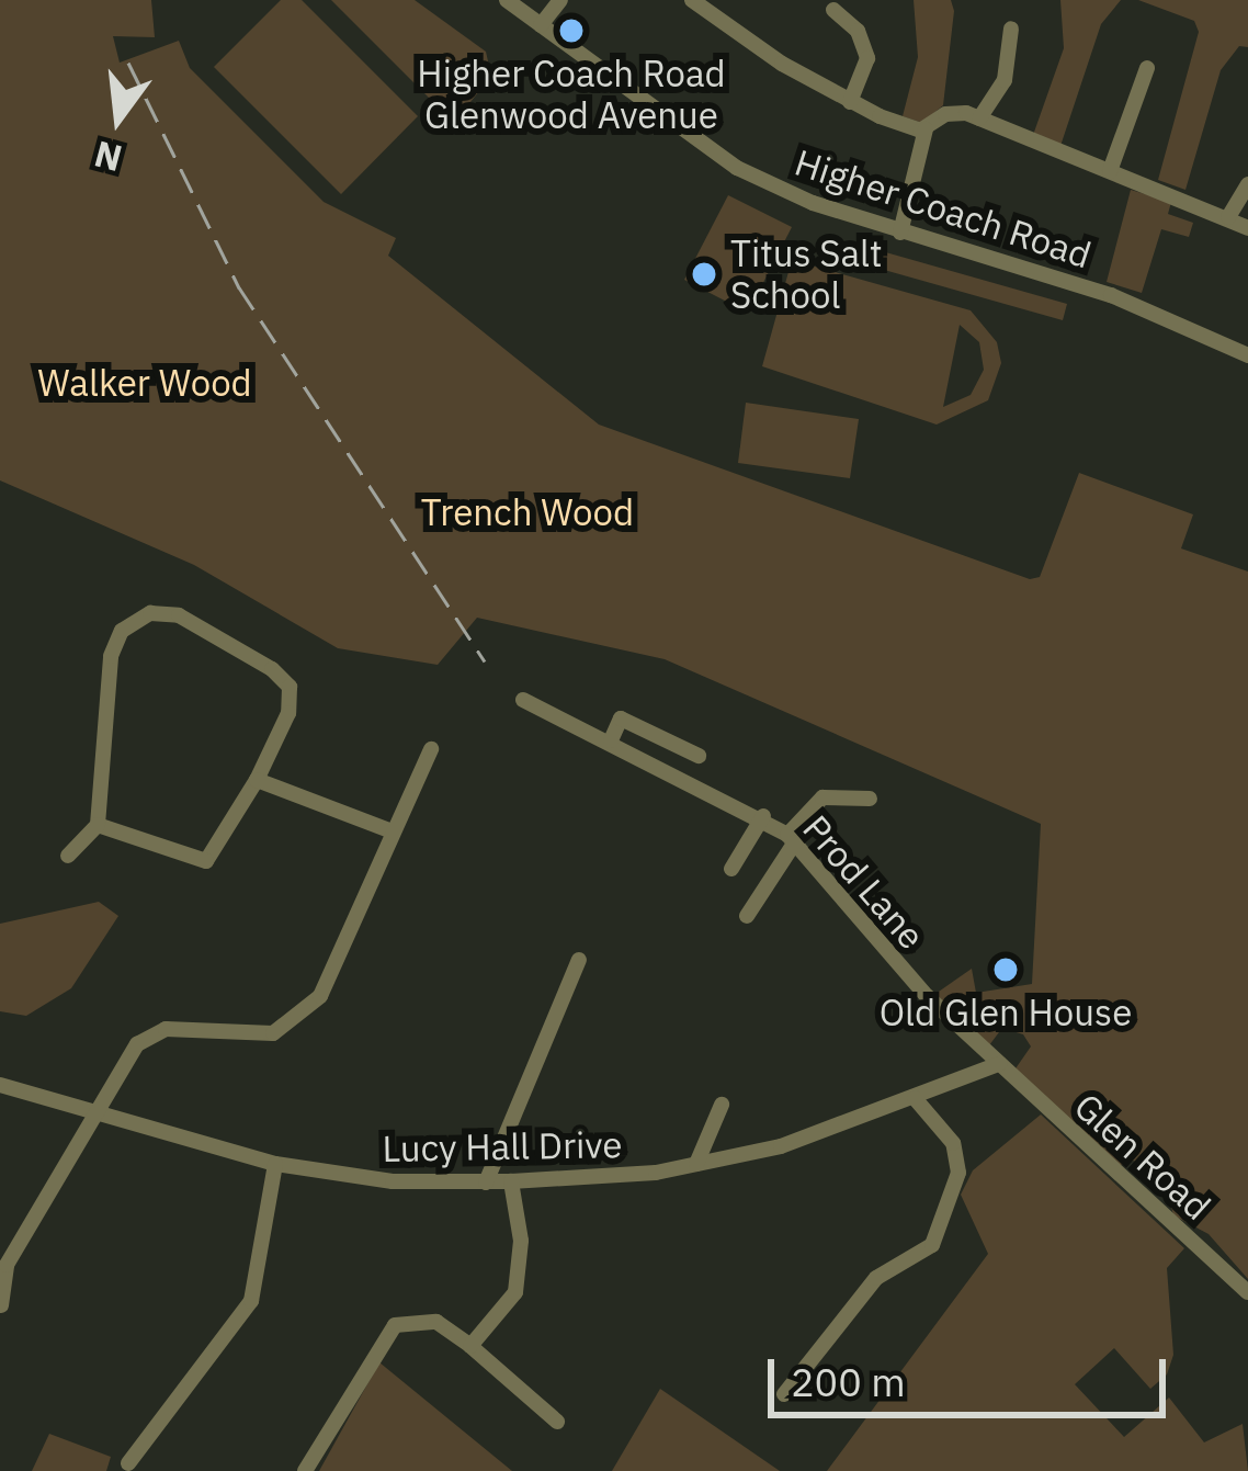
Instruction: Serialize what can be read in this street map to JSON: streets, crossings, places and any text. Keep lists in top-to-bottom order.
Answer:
{
  "streets": {
    "street": [
      "Higher Coach Road",
      "Prod Lane",
      "Lucy Hall Drive",
      "Glen Road"
    ]
  },
  "crossings": [
    ["Prod Lane", "Lucy Hall Drive"],
    ["Prod Lane", "Glen Road"],
    ["Lucy Hall Drive", "Glen Road"]
  ],
  "parks": ["Walker Wood", "Trench Wood"],
  "places": ["Higher Coach Road Glenwood Avenue", "Titus Salt School", "Old Glen House"],
  "scale_bar": "200 m",
  "north": "bottom"
}
